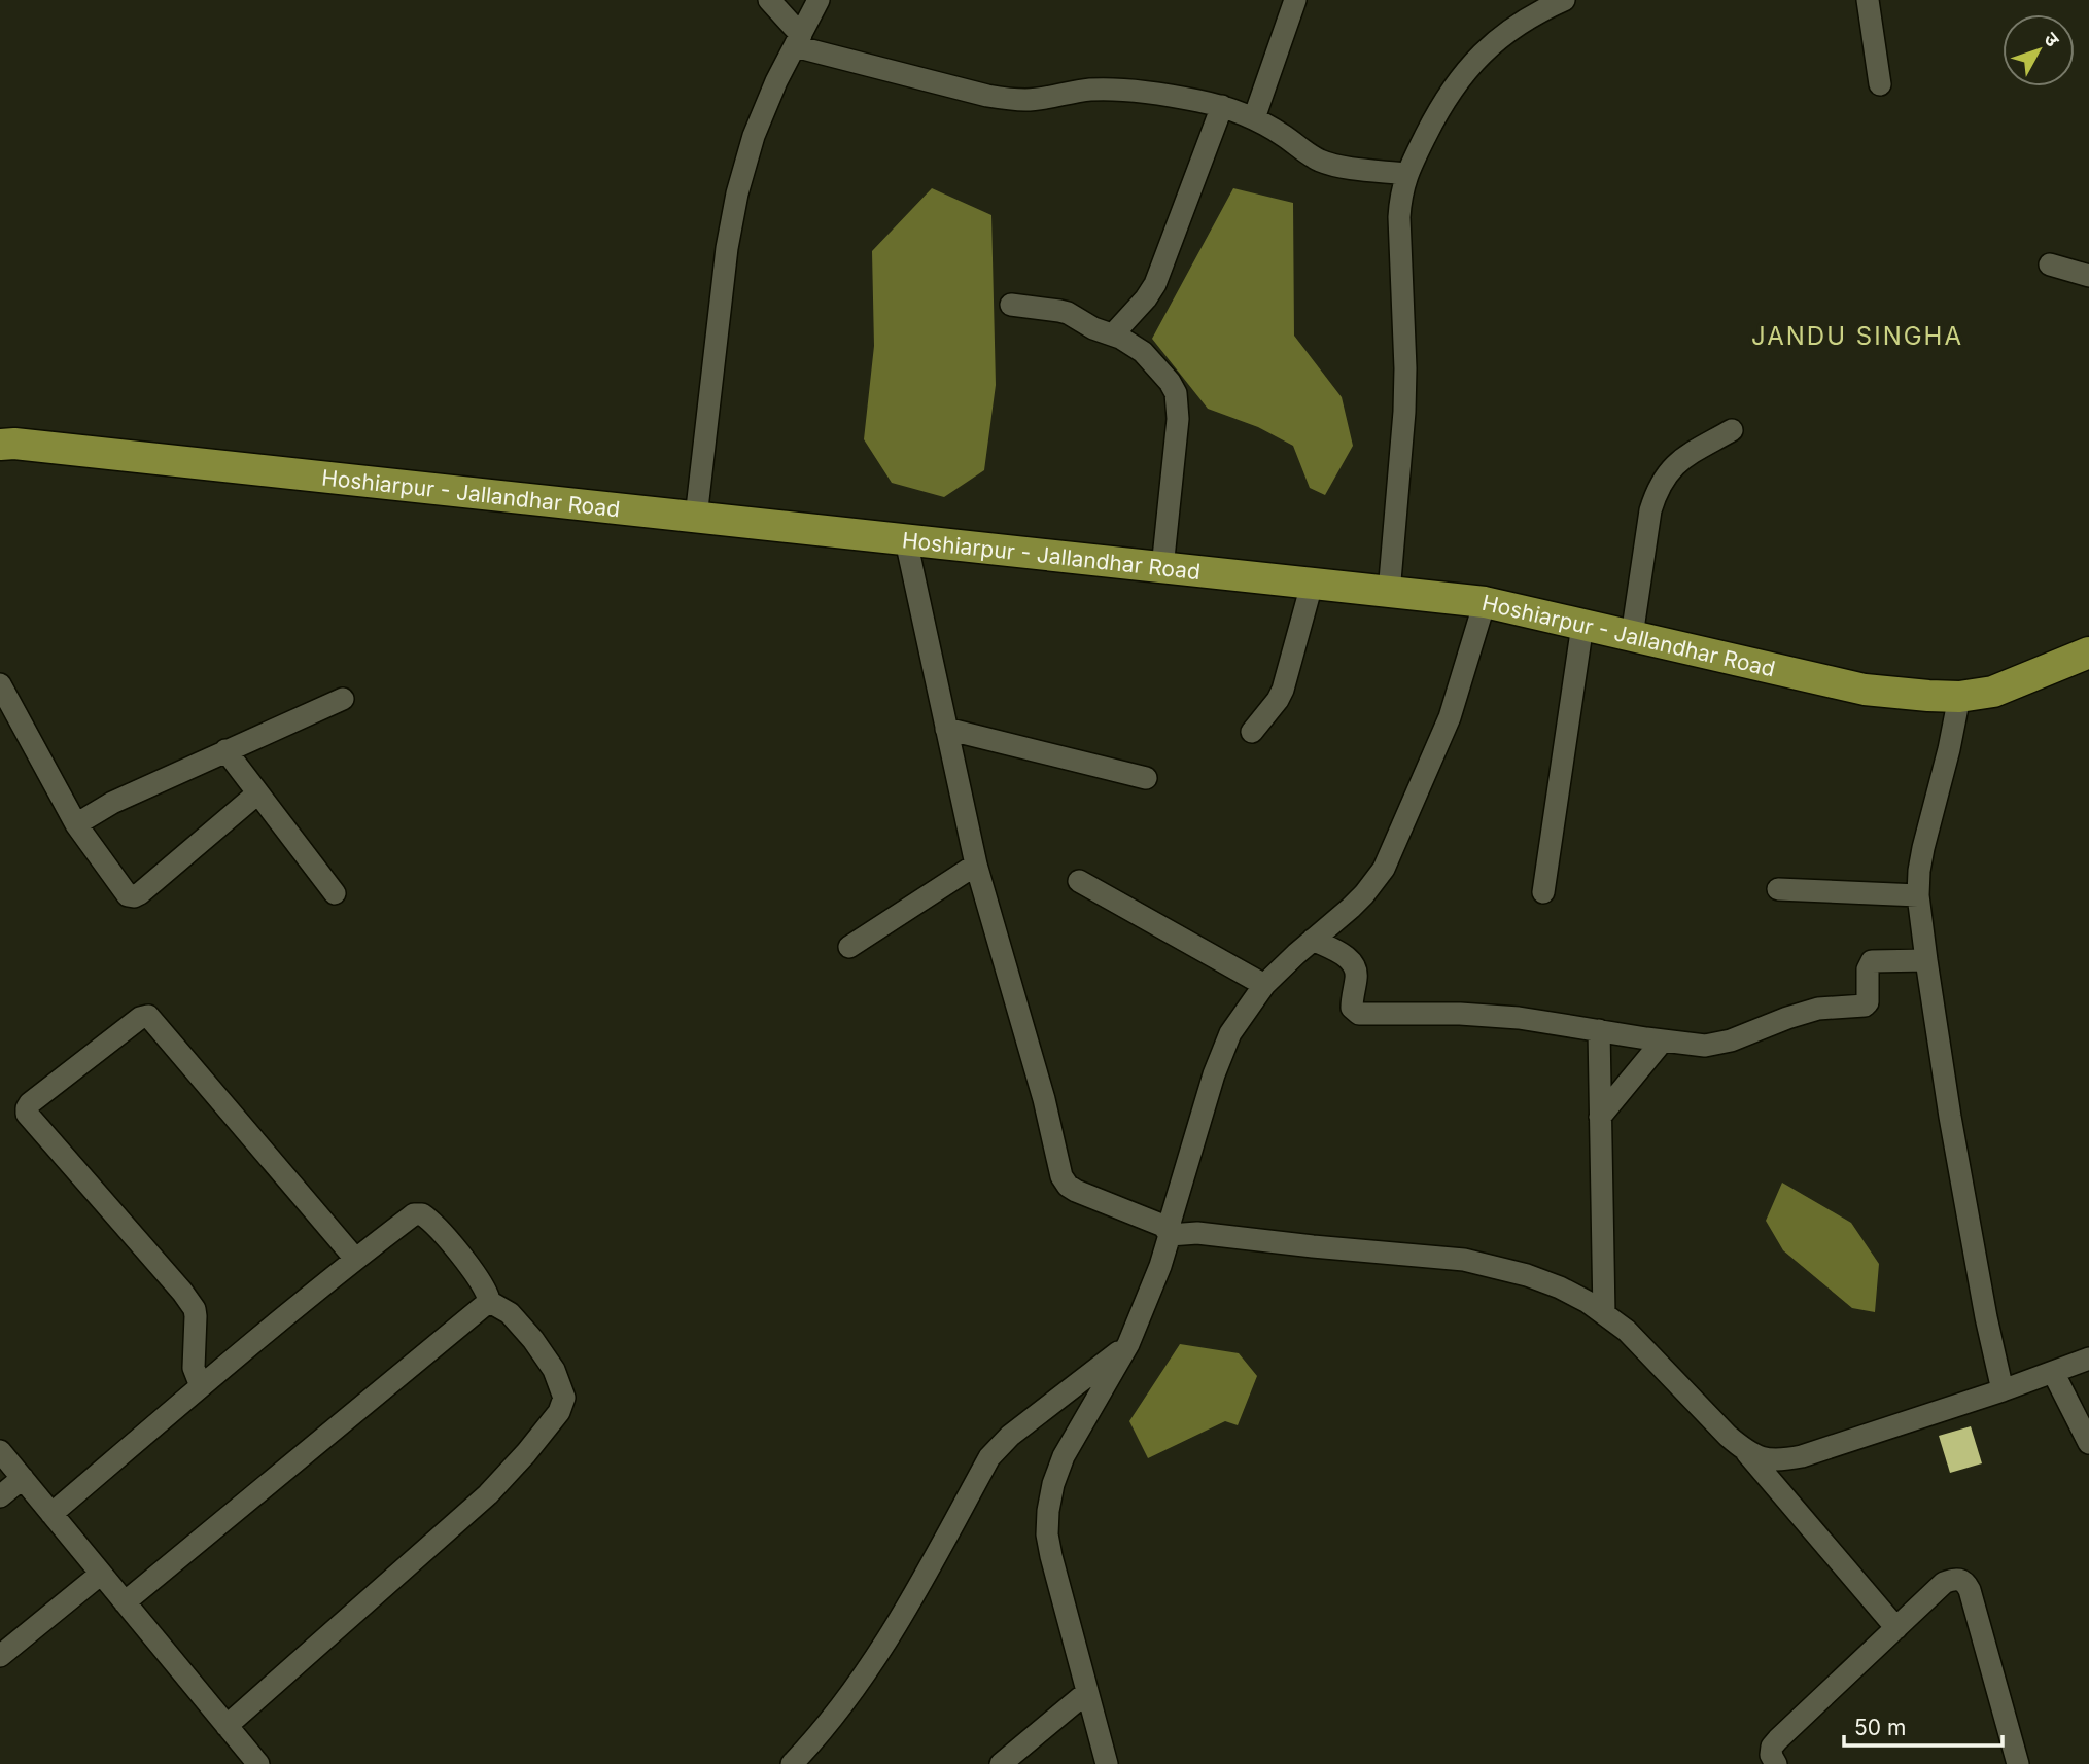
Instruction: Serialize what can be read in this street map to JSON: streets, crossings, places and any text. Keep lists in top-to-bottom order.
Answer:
{
  "streets": {
    "highway": ["Hoshiarpur - Jallandhar Road"]
  },
  "districts": ["JANDU SINGHA"],
  "scale_bar": "50 m",
  "north": "top right"
}
